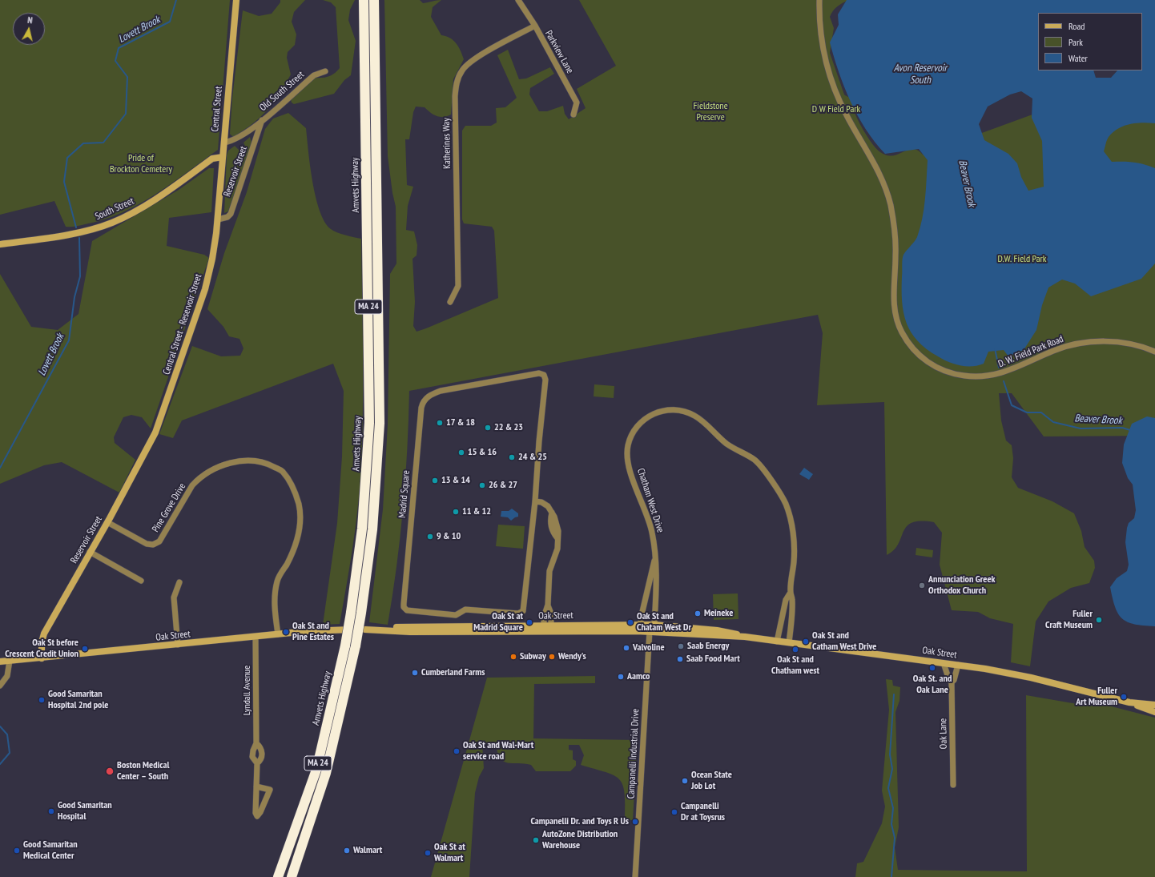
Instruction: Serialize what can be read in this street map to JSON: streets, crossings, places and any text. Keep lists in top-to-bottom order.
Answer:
{
  "streets": {
    "highway": ["Amvets Highway", "MA 24"],
    "main road": [
      "Central Street",
      "Reservoir Street",
      "South Street",
      "Central Street - Reservoir Street",
      "Oak Street"
    ],
    "street": [
      "Parkview Lane",
      "Old South Street",
      "Katherines Way",
      "D. W. Field Park Road",
      "Madrid Square",
      "Chatham West Drive",
      "Pine Grove Drive",
      "Lyndall Avenue",
      "Oak Lane",
      "Campanelli Industrial Drive"
    ]
  },
  "crossings": [
    ["Parkview Lane", "Katherines Way"],
    ["Old South Street", "Reservoir Street"],
    ["Central Street", "Reservoir Street"],
    ["Central Street", "South Street"],
    ["Central Street", "Central Street - Reservoir Street"],
    ["Reservoir Street", "Central Street - Reservoir Street"],
    ["Reservoir Street", "Pine Grove Drive"],
    ["Reservoir Street", "Oak Street"],
    ["Chatham West Drive", "Oak Street"],
    ["Pine Grove Drive", "Oak Street"],
    ["Oak Street", "Lyndall Avenue"],
    ["Oak Street", "Oak Lane"],
    ["Oak Street", "Campanelli Industrial Drive"]
  ],
  "water": ["Lovett Brook", "Avon Reservoir South", "Beaver Brook"],
  "parks": [
    "Fieldstone Preserve",
    "D W Field Park",
    "Pride of Brockton Cemetery",
    "D.W. Field Park"
  ],
  "places": [
    "17 & 18",
    "22 & 23",
    "15 & 16",
    "24 & 25",
    "13 & 14",
    "26 & 27",
    "11 & 12",
    "9 & 10",
    "Annunciation Greek Orthodox Church",
    "Meineke",
    "Fuller Craft Museum",
    "Oak St at Madrid Square",
    "Oak St and Chatam West Dr",
    "Oak St and Pine Estates",
    "Oak St and Catham West Drive",
    "Saab Energy",
    "Valvoline",
    "Oak St before Crescent Credit Union",
    "Oak St and Chatham west",
    "Subway",
    "Wendy's",
    "Saab Food Mart",
    "Oak St. and Oak Lane",
    "Cumberland Farms",
    "Aamco",
    "Fuller Art Museum",
    "Good Samaritan Hospital 2nd pole",
    "Oak St and Wal-Mart service road",
    "Boston Medical Center – South",
    "Ocean State Job Lot",
    "Good Samaritan Hospital",
    "Campanelli Dr at Toysrus",
    "Campanelli Dr. and Toys R Us",
    "AutoZone Distribution Warehouse",
    "Good Samaritan Medical Center",
    "Walmart",
    "Oak St at Walmart"
  ],
  "legend": ["Road", "Park", "Water"],
  "north": "top"
}
